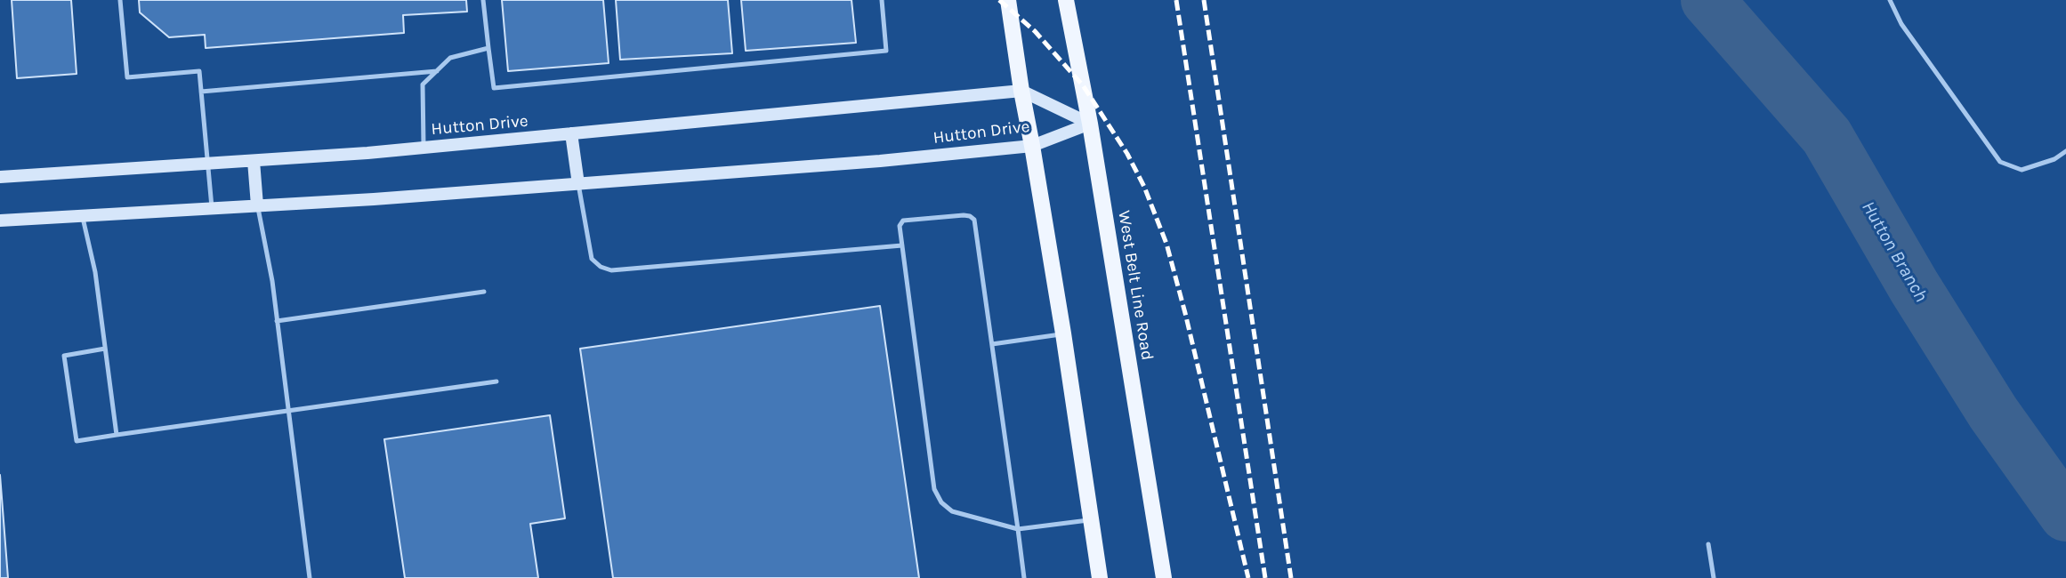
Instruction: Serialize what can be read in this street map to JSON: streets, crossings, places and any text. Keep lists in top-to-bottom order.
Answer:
{
  "streets": {
    "main road": ["West Belt Line Road"],
    "street": ["Hutton Drive"]
  },
  "crossings": [
    ["Hutton Drive", "West Belt Line Road"]
  ],
  "water": ["Hutton Branch"]
}
